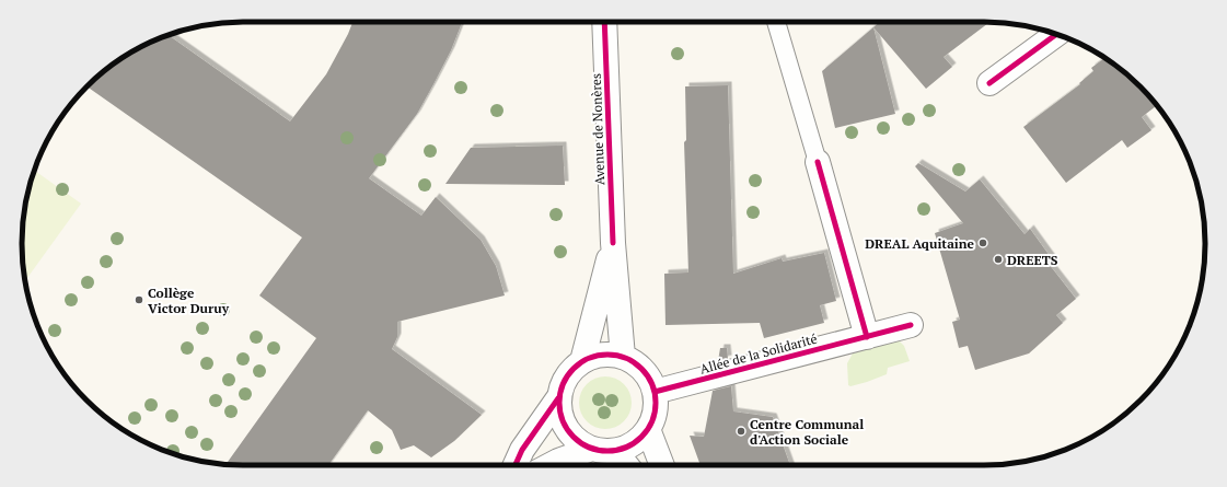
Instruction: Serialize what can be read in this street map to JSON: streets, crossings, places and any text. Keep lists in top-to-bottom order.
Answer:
{
  "streets": {
    "street": ["Avenue de Nonères", "Allée de la Solidarité"]
  },
  "crossings": [
    ["Avenue de Nonères", "Allée de la Solidarité"]
  ],
  "places": [
    "DREAL Aquitaine",
    "DREETS",
    "Collège Victor Duruy",
    "Centre Communal d'Action Sociale"
  ]
}
